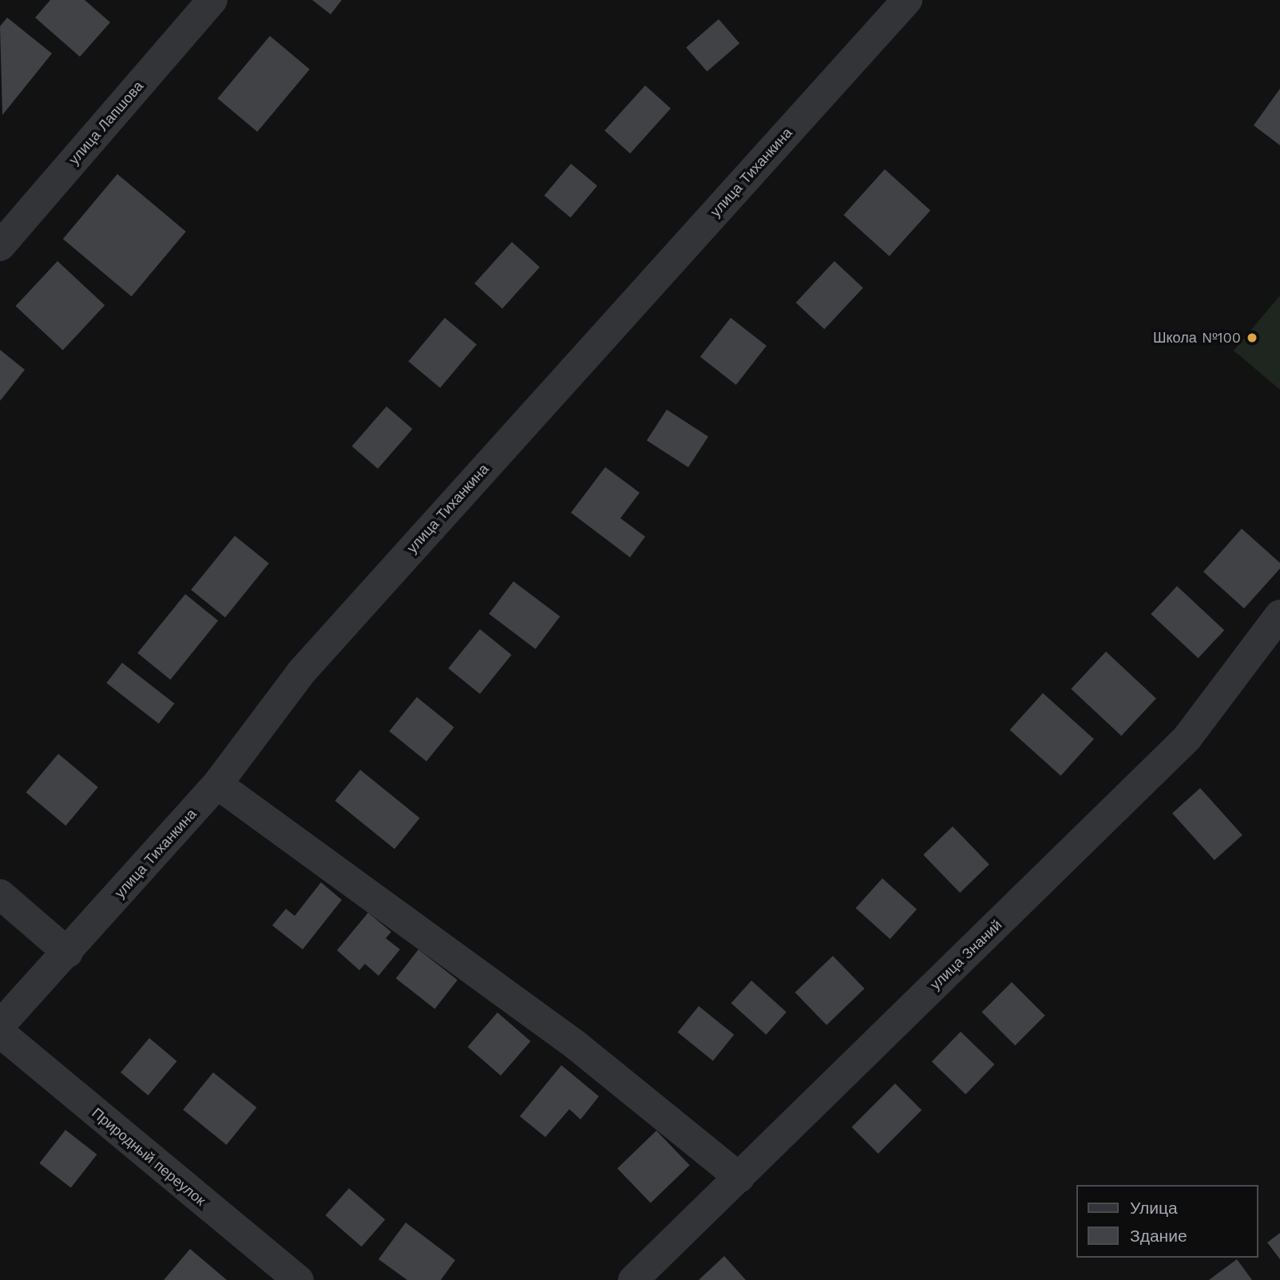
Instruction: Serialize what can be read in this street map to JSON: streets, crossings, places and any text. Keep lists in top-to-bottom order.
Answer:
{
  "streets": {
    "street": [
      "улица Лапшова",
      "улица Тиханкина",
      "улица Знаний",
      "Природный переулок"
    ]
  },
  "places": ["Школа №100"],
  "legend": ["Улица", "Здание"]
}
